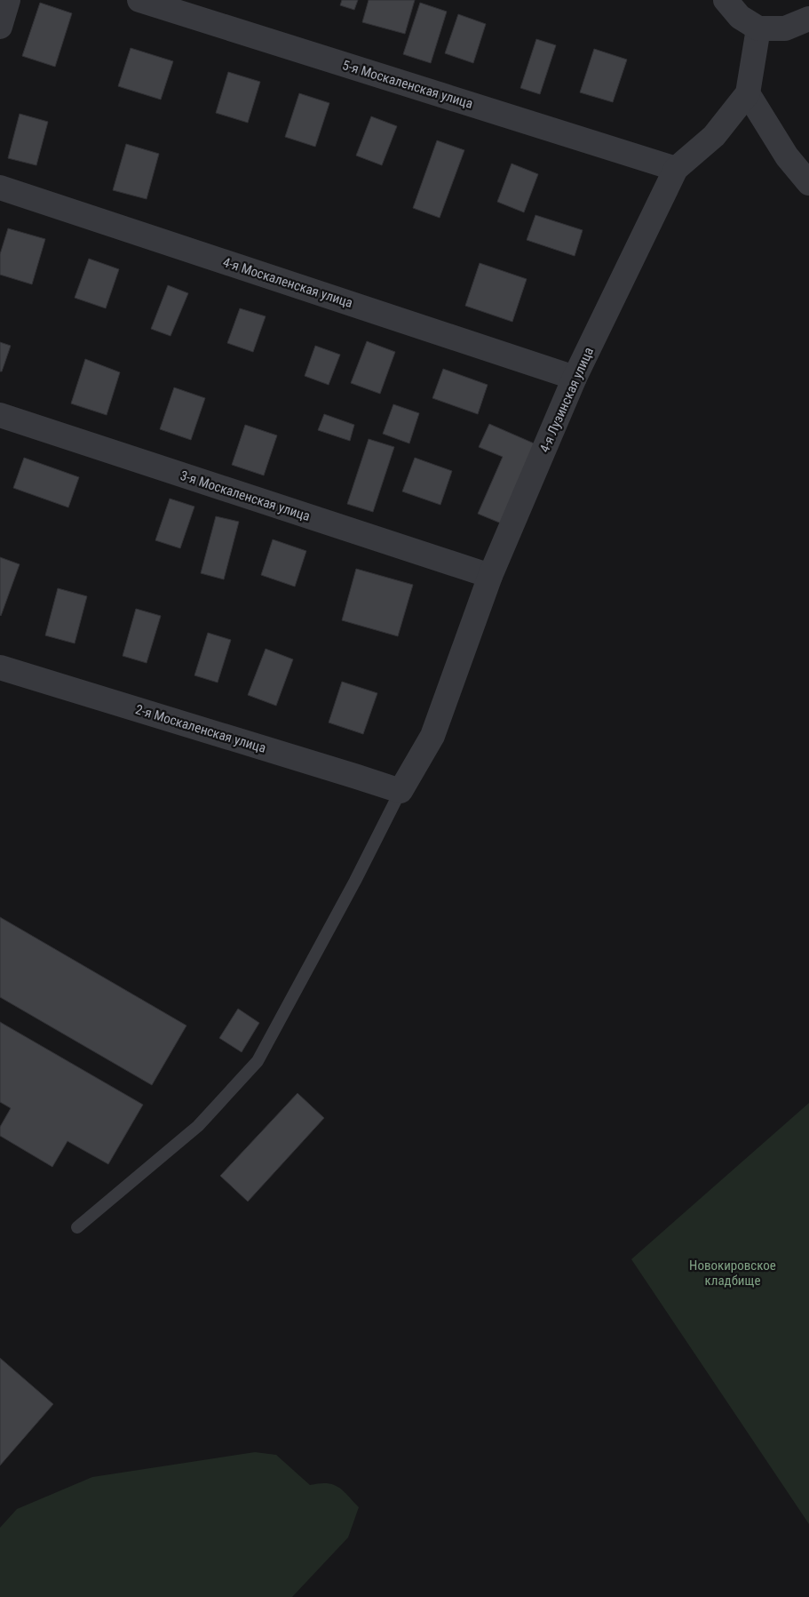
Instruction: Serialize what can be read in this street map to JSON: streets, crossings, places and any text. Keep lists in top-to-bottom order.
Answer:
{
  "streets": {
    "street": [
      "5-я Москаленская улица",
      "4-я Москаленская улица",
      "4-я Лузинская улица",
      "3-я Москаленская улица",
      "2-я Москаленская улица"
    ]
  },
  "crossings": [
    ["5-я Москаленская улица", "4-я Лузинская улица"],
    ["4-я Москаленская улица", "4-я Лузинская улица"],
    ["4-я Лузинская улица", "3-я Москаленская улица"],
    ["4-я Лузинская улица", "2-я Москаленская улица"]
  ],
  "parks": ["Новокировское кладбище"]
}
